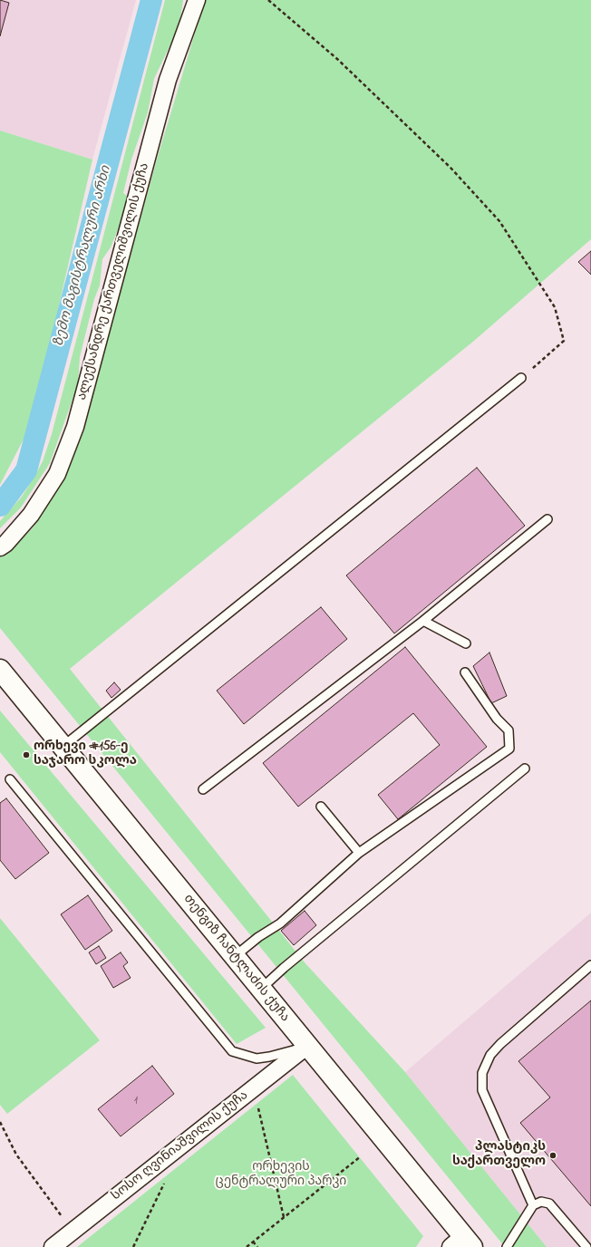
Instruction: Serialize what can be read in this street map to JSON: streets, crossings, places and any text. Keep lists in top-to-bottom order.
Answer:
{
  "streets": {
    "street": ["ალექსანდრე ქართველიშვილის ქუჩა", "თენგიზ ჩანტლაძის ქუჩა", "სოსო ღვინიაშვილის ქუჩა"]
  },
  "crossings": [
    ["თენგიზ ჩანტლაძის ქუჩა", "სოსო ღვინიაშვილის ქუჩა"]
  ],
  "water": ["ზემო მაგისტრალური არხი"],
  "parks": ["ორხევის ცენტრალური პარკი"],
  "places": ["ორხევი #156-ე საჯარო სკოლა", "პლასტიკს საქართველო"],
  "house_numbers": ["1"]
}
